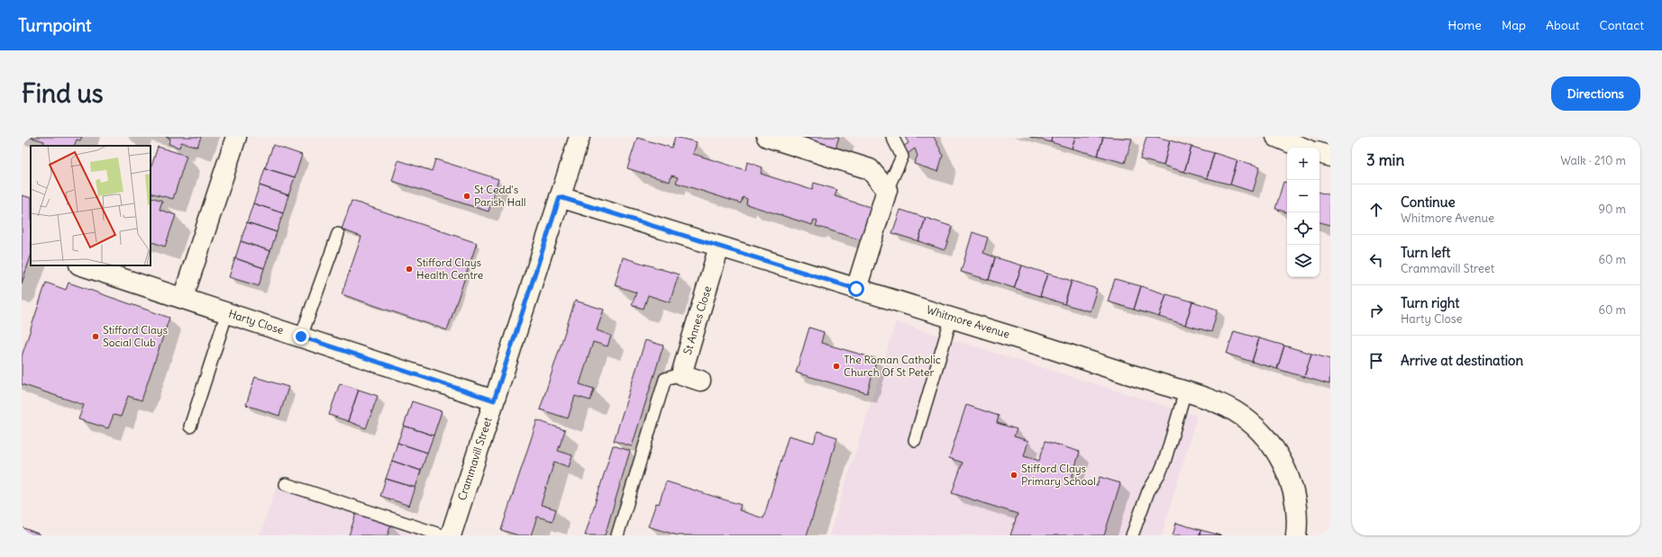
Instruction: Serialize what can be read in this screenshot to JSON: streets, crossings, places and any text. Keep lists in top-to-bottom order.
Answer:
{
  "streets": {
    "street": [
      "St Annes Close",
      "Harty Close",
      "Whitmore Avenue",
      "Crammavill Street"
    ]
  },
  "crossings": [
    ["St Annes Close", "Whitmore Avenue"],
    ["Harty Close", "Crammavill Street"],
    ["Whitmore Avenue", "Crammavill Street"]
  ],
  "places": [
    "St Cedd's Parish Hall",
    "Stifford Clays Health Centre",
    "Stifford Clays Social Club",
    "The Roman Catholic Church Of St Peter",
    "Stifford Clays Primary School"
  ],
  "page": {
    "header": "Turnpoint",
    "nav": [
      "Home",
      "Map",
      "About",
      "Contact"
    ],
    "buttons": "Directions",
    "title": "Find us",
    "heading": ["3 min", "Walk · 210 m"],
    "map_buttons": ["+", "−"],
    "list": [
      ["Continue", "Whitmore Avenue", "90 m"],
      ["Turn left", "Crammavill Street", "60 m"],
      ["Turn right", "Harty Close", "60 m"],
      "Arrive at destination"
    ]
  }
}
